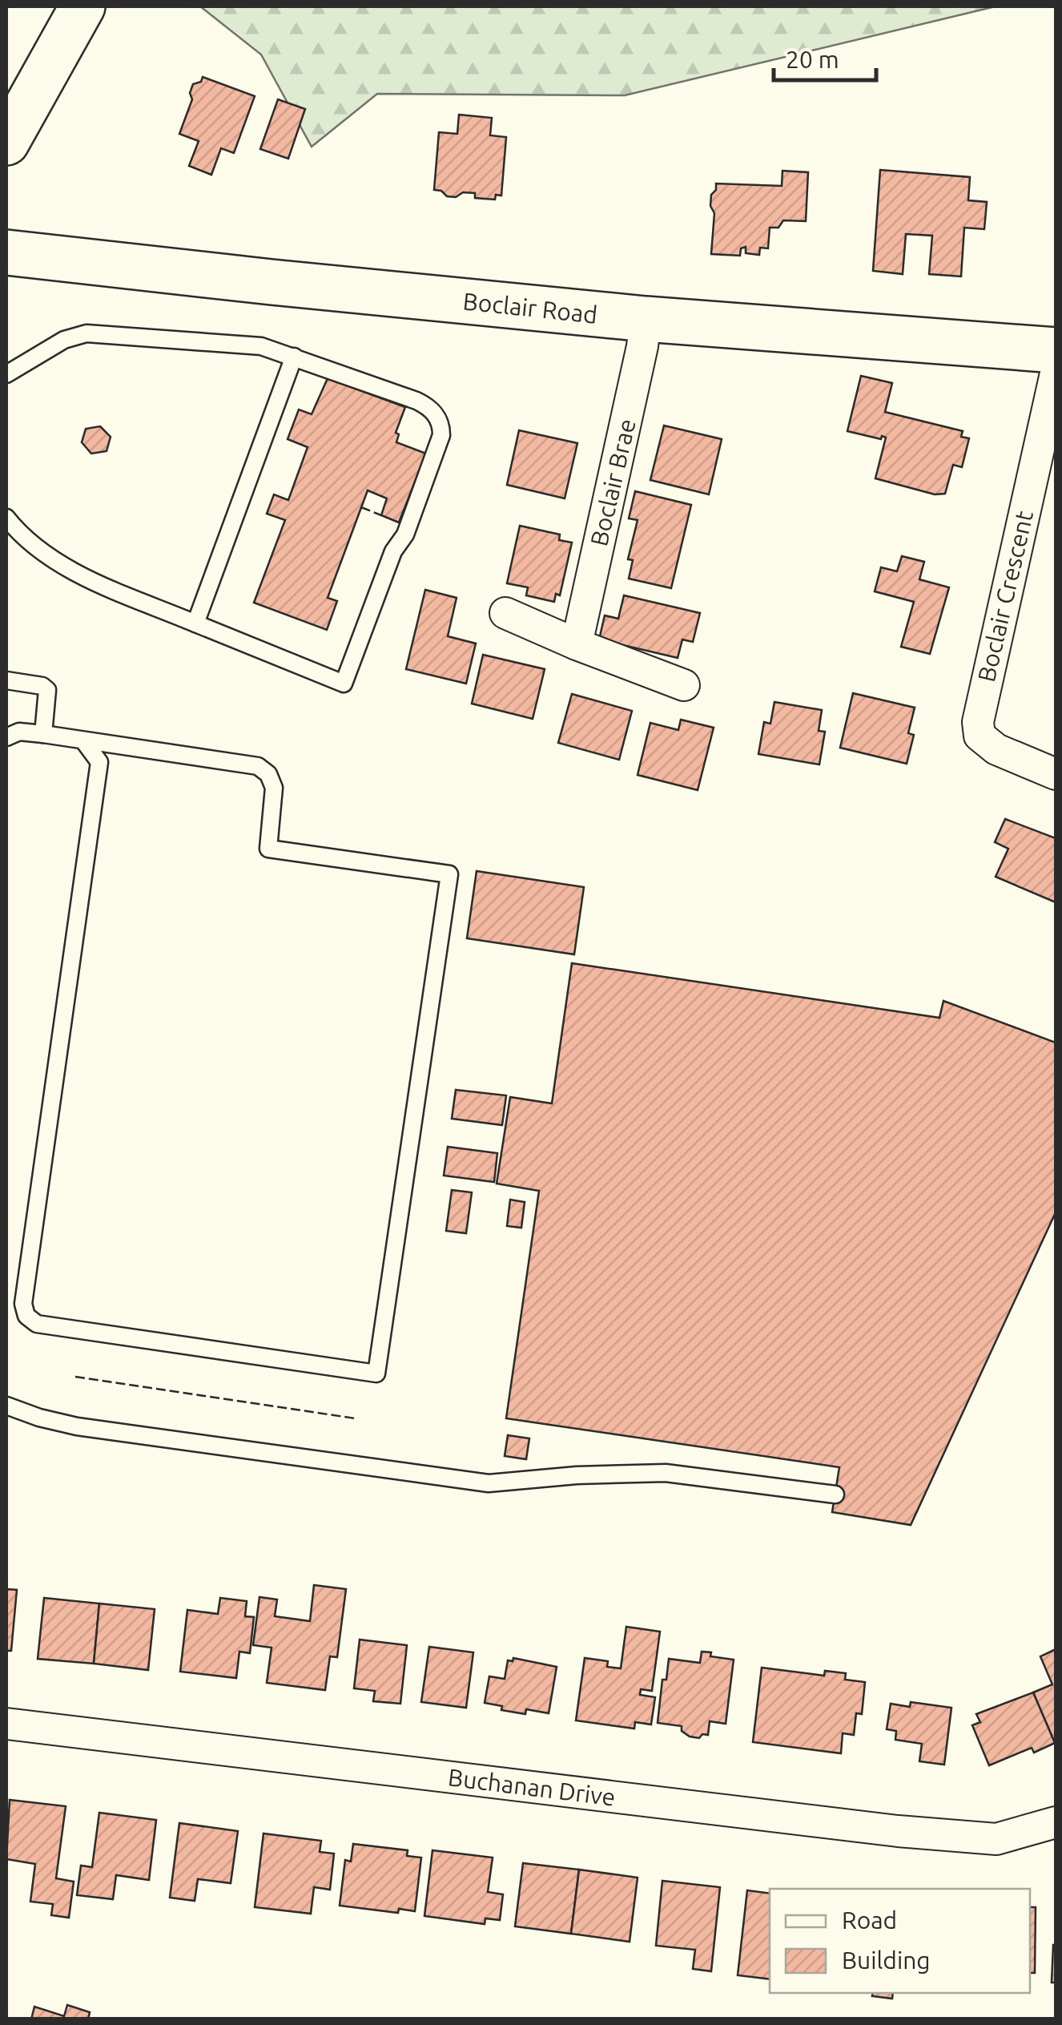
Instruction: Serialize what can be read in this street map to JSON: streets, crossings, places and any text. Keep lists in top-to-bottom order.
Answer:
{
  "streets": {
    "main road": ["Boclair Road"],
    "street": ["Boclair Brae", "Boclair Crescent", "Buchanan Drive"]
  },
  "crossings": [
    ["Boclair Road", "Boclair Brae"]
  ],
  "legend": ["Road", "Building"],
  "scale_bar": "20 m"
}
